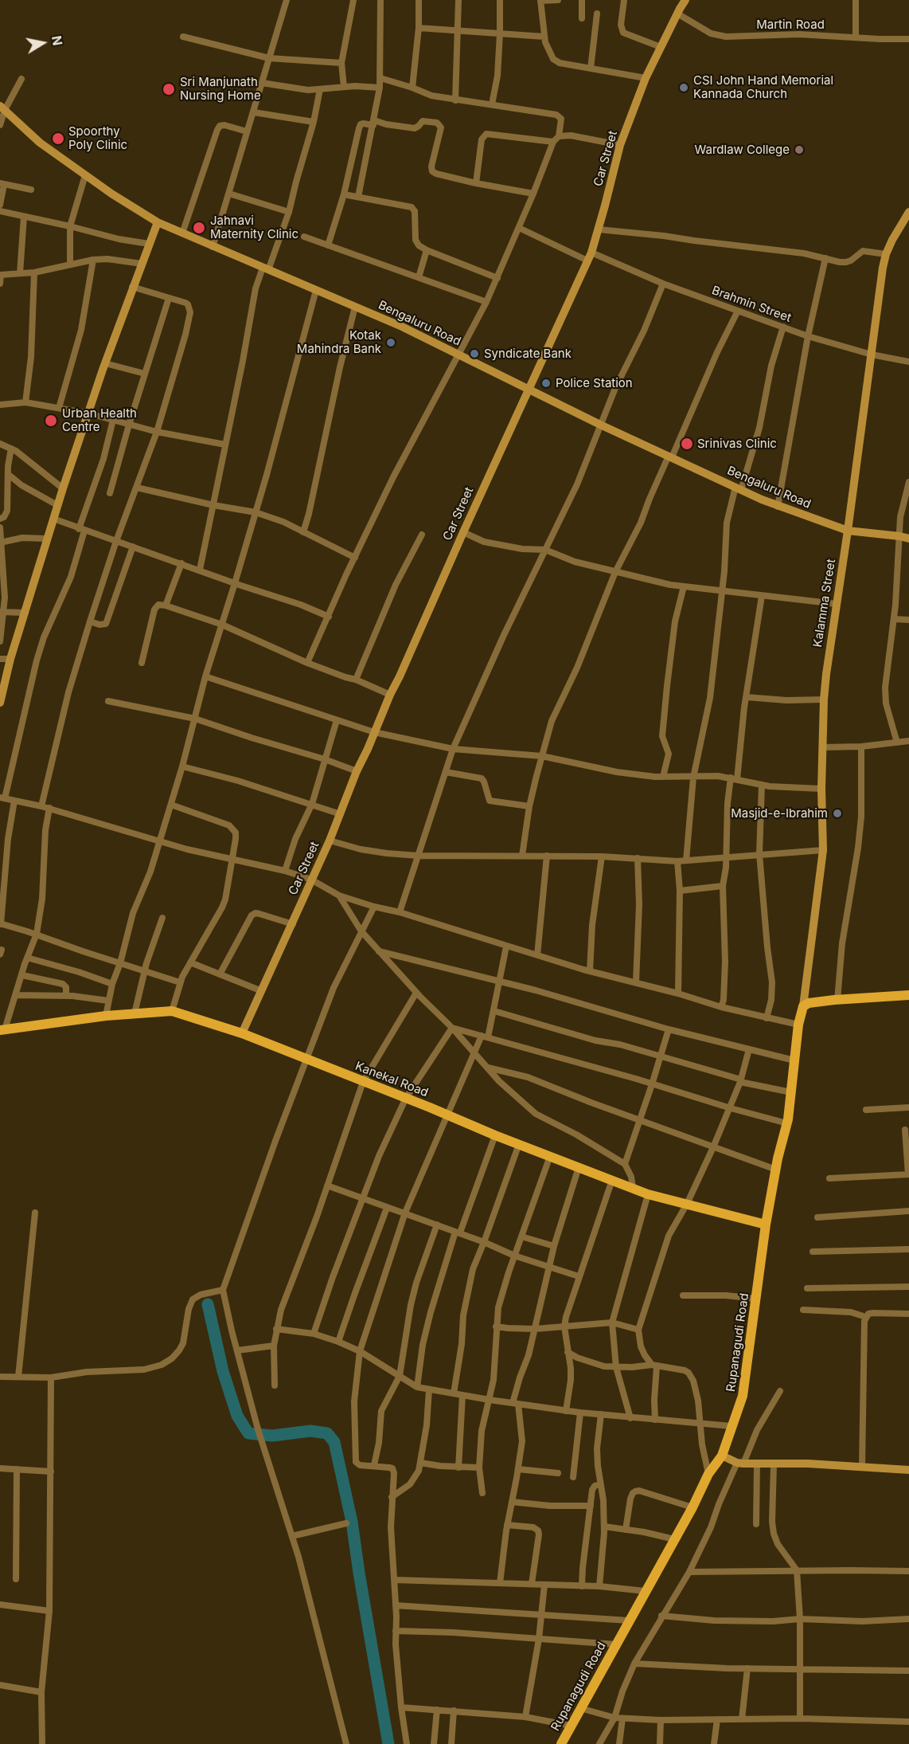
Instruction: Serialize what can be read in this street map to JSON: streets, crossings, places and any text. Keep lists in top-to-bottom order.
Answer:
{
  "streets": {
    "main road": ["Kanekal Road", "Rupanagudi Road"],
    "street": [
      "Martin Road",
      "Car Street",
      "Brahmin Street",
      "Bengaluru Road",
      "Kalamma Street"
    ]
  },
  "crossings": [
    ["Martin Road", "Car Street"],
    ["Car Street", "Brahmin Street"],
    ["Car Street", "Bengaluru Road"],
    ["Car Street", "Kanekal Road"],
    ["Brahmin Street", "Kalamma Street"],
    ["Bengaluru Road", "Kalamma Street"],
    ["Kalamma Street", "Rupanagudi Road"],
    ["Kanekal Road", "Rupanagudi Road"]
  ],
  "places": [
    "CSI John Hand Memorial Kannada Church",
    "Sri Manjunath Nursing Home",
    "Spoorthy Poly Clinic",
    "Wardlaw College",
    "Jahnavi Maternity Clinic",
    "Kotak Mahindra Bank",
    "Syndicate Bank",
    "Police Station",
    "Urban Health Centre",
    "Srinivas Clinic",
    "Masjid-e-Ibrahim"
  ],
  "north": "right"
}
